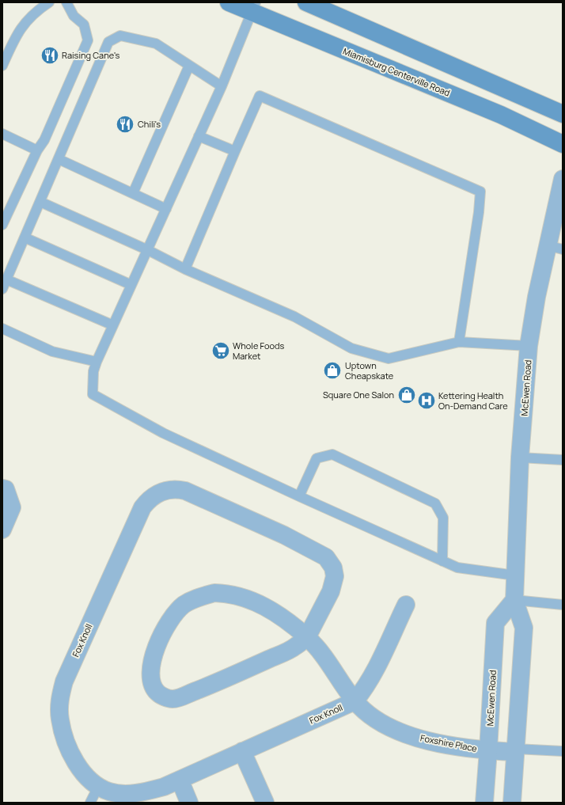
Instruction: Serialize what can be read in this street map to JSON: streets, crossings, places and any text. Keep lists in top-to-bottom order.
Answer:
{
  "streets": {
    "main road": ["Miamisburg Centerville Road"],
    "street": ["McEwen Road", "Fox Knoll", "Foxshire Place"]
  },
  "crossings": [
    ["McEwen Road", "Foxshire Place"],
    ["Fox Knoll", "Foxshire Place"]
  ],
  "places": {
    "restaurant": ["Raising Cane's", "Chili's"],
    "supermarket": ["Whole Foods Market"],
    "shop": ["Uptown Cheapskate", "Square One Salon"],
    "hospital": ["Kettering Health On-Demand Care"]
  }
}
